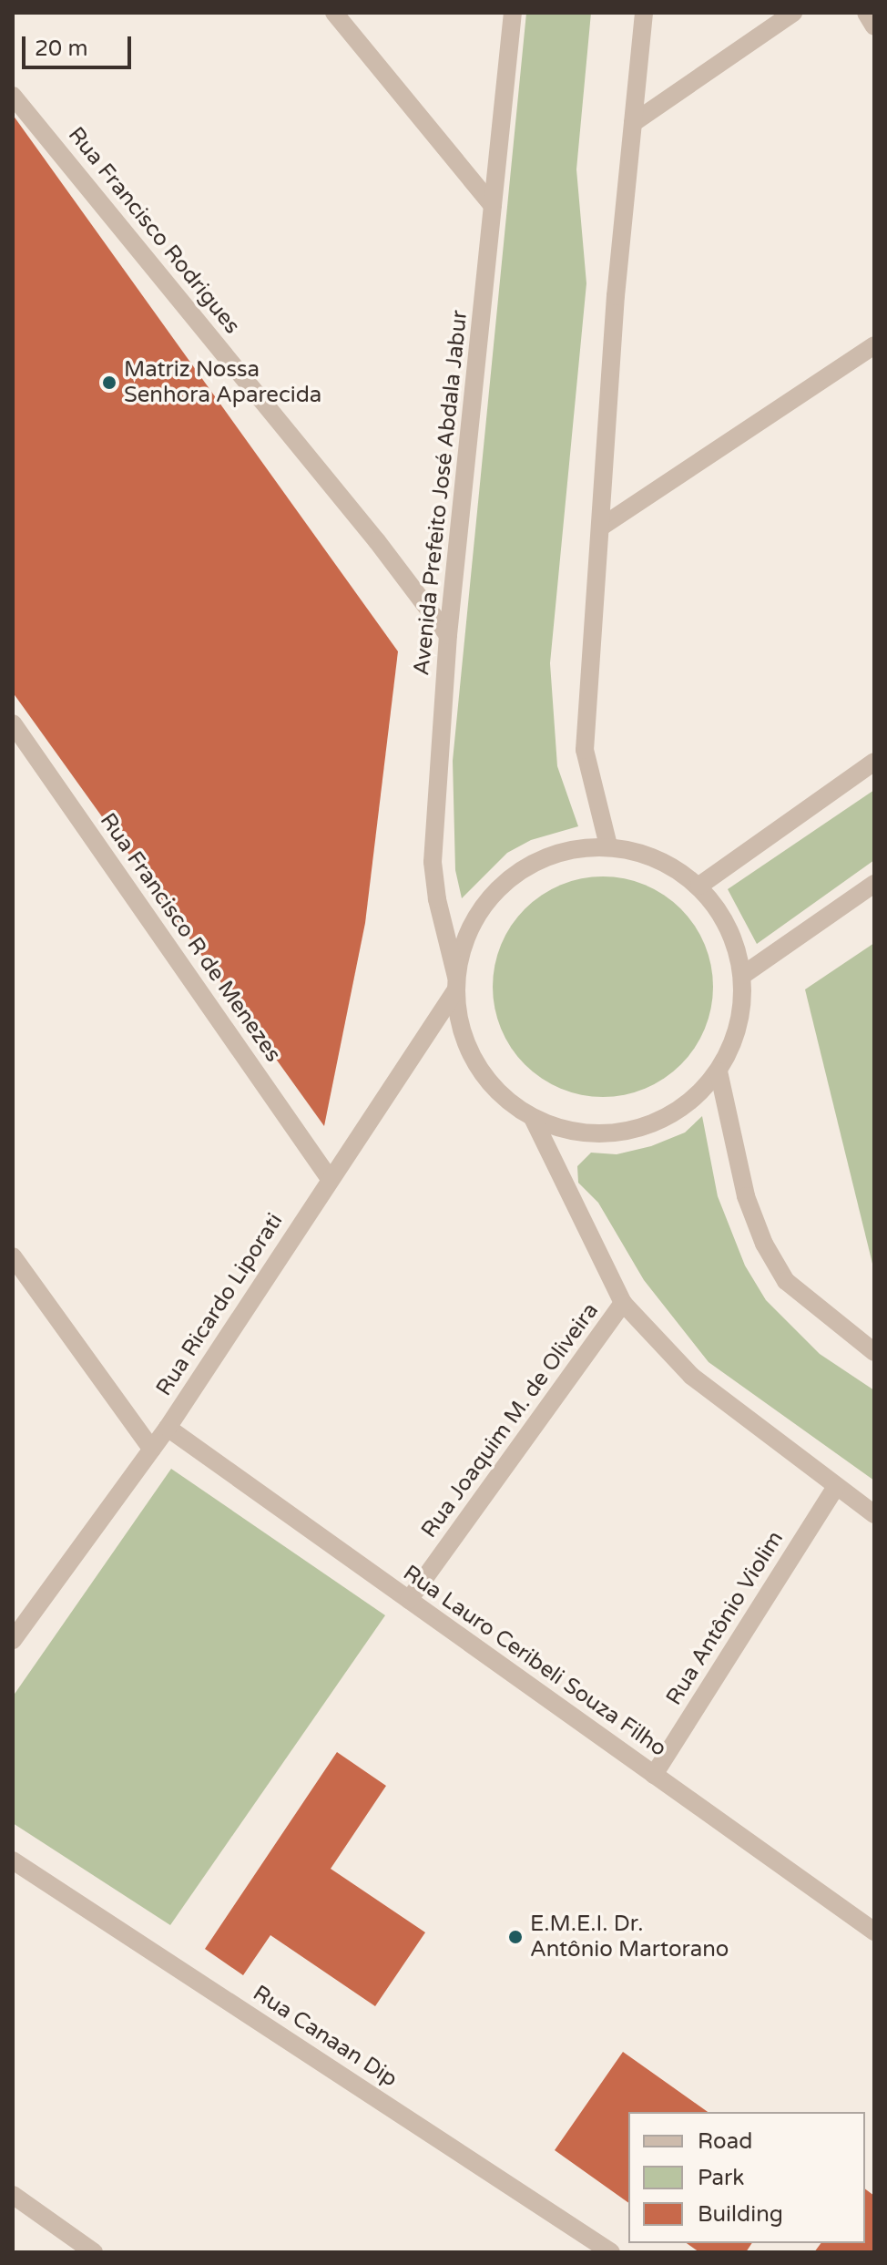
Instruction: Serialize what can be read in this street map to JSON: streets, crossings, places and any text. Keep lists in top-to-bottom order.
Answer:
{
  "streets": {
    "street": [
      "Rua Francisco Rodrigues",
      "Avenida Prefeito José Abdala Jabur",
      "Rua Francisco R de Menezes",
      "Rua Ricardo Liporati",
      "Rua Joaquim M. de Oliveira",
      "Rua Antônio Violim",
      "Rua Lauro Ceribeli Souza Filho",
      "Rua Canaan Dip"
    ]
  },
  "crossings": [
    ["Rua Francisco Rodrigues", "Avenida Prefeito José Abdala Jabur"],
    ["Avenida Prefeito José Abdala Jabur", "Rua Ricardo Liporati"],
    ["Rua Francisco R de Menezes", "Rua Ricardo Liporati"],
    ["Rua Ricardo Liporati", "Rua Lauro Ceribeli Souza Filho"],
    ["Rua Joaquim M. de Oliveira", "Rua Lauro Ceribeli Souza Filho"],
    ["Rua Antônio Violim", "Rua Lauro Ceribeli Souza Filho"]
  ],
  "places": ["Matriz Nossa Senhora Aparecida", "E.M.E.I. Dr. Antônio Martorano"],
  "legend": ["Road", "Park", "Building"],
  "scale_bar": "20 m"
}
